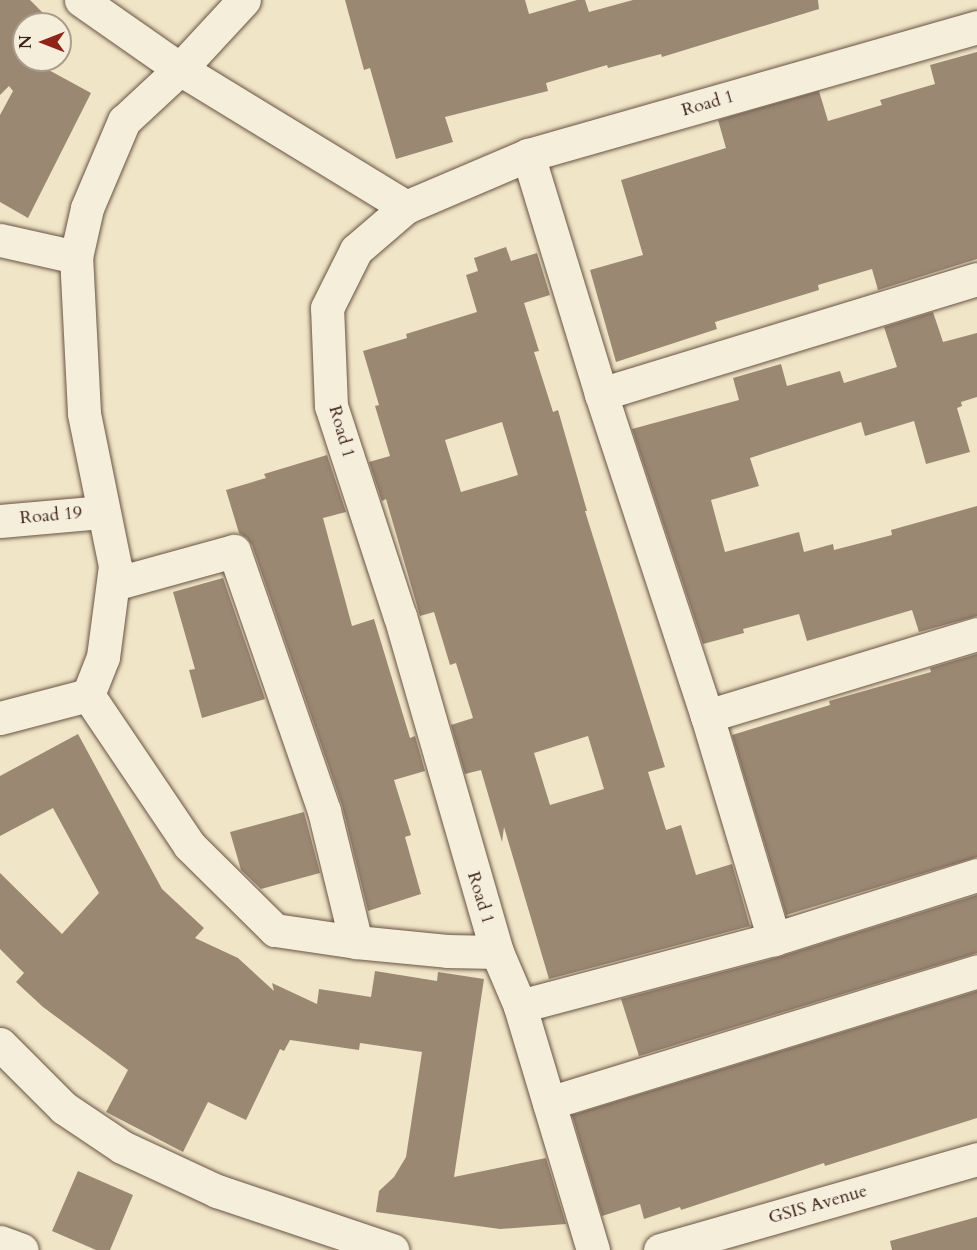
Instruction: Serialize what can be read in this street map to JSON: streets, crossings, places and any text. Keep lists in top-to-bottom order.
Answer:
{
  "streets": {
    "street": ["Road 1", "Road 19", "GSIS Avenue"]
  },
  "north": "left"
}
